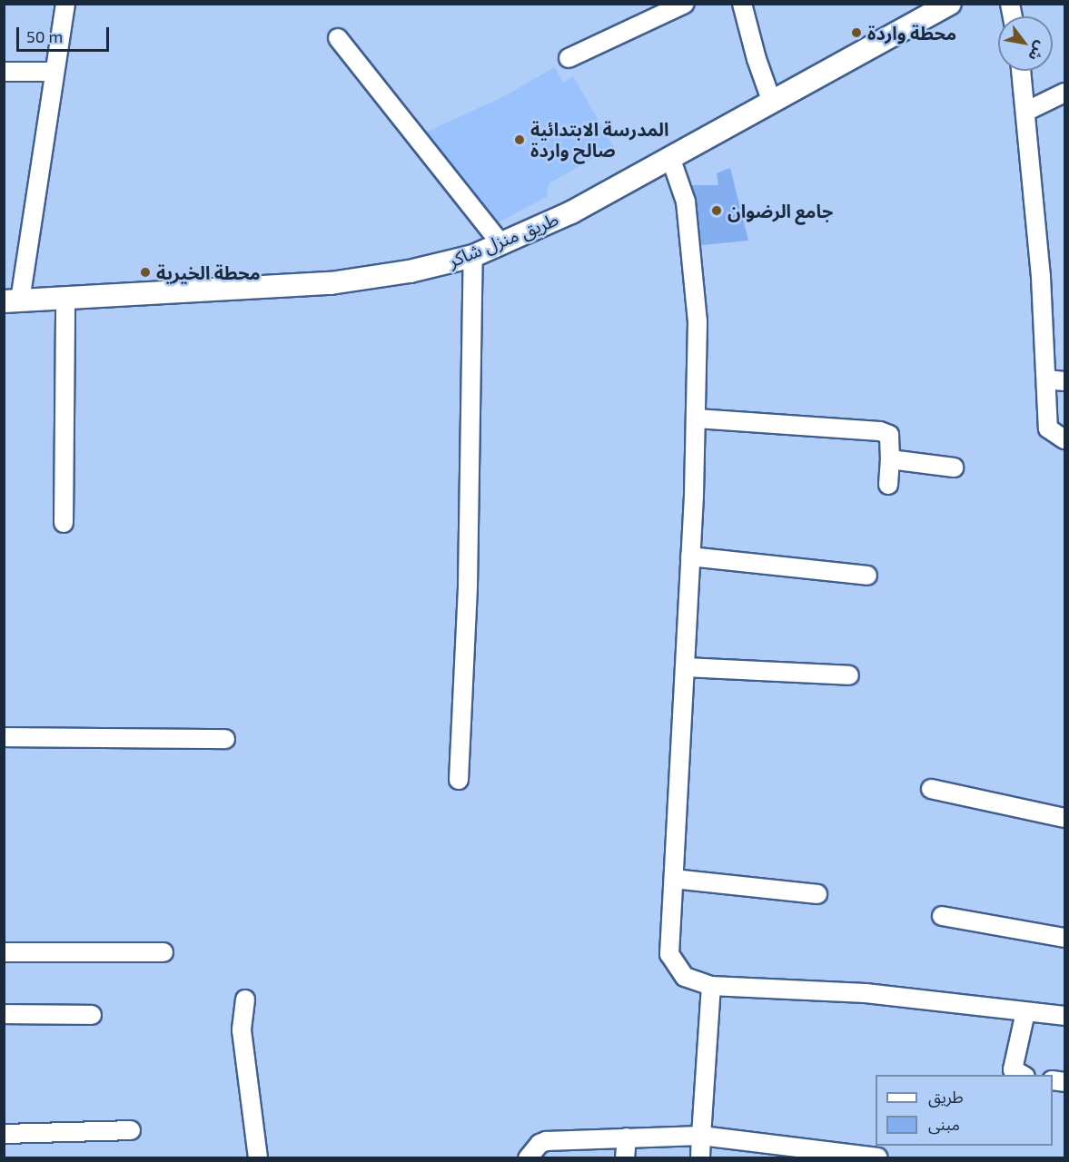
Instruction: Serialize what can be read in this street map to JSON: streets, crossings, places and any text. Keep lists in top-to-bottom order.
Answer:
{
  "streets": {
    "main road": ["طريق منزل شاكر"]
  },
  "places": [
    "محطة واردة",
    "المدرسة الابتدائية صالح واردة",
    "جامع الرضوان",
    "محطة الخيرية"
  ],
  "legend": ["طريق", "مبنى"],
  "scale_bar": "50 m",
  "north": "bottom right"
}
